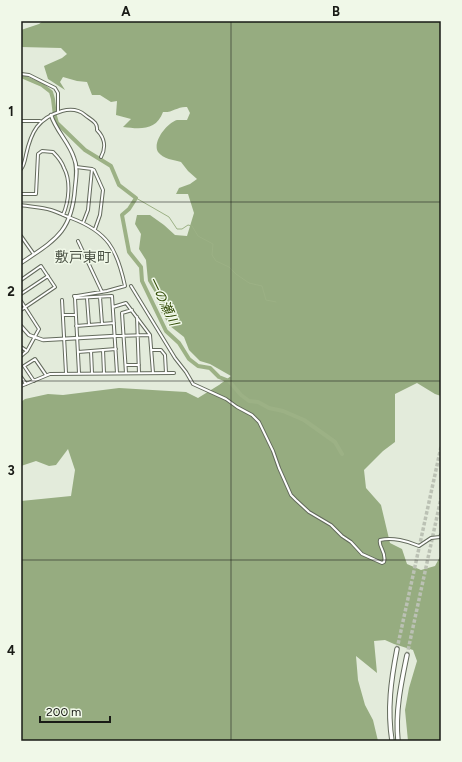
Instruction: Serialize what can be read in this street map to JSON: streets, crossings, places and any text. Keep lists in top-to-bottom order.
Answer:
{
  "districts": ["敷戸東町"],
  "water": ["一の瀬川"],
  "scale_bar": "200 m",
  "grid": {
    "columns": ["A", "B"],
    "rows": [
      "1",
      "2",
      "3",
      "4"
    ]
  }
}
